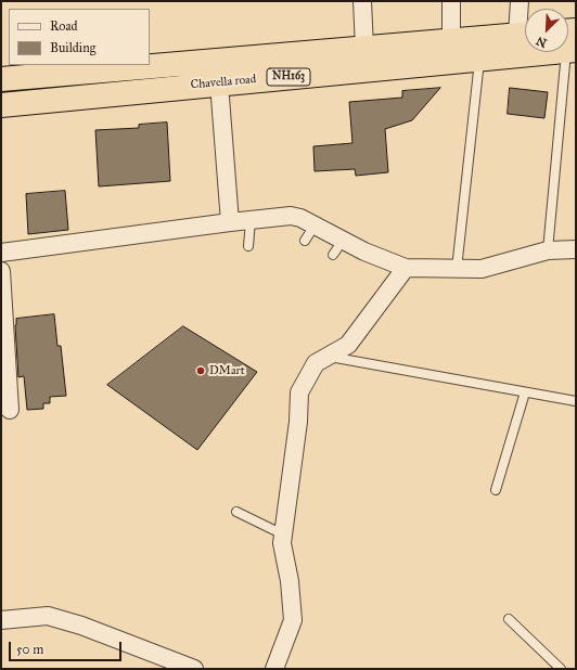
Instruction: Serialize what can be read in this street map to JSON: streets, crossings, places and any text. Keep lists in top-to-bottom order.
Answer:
{
  "streets": {
    "highway": ["NH163", "Chavella road"]
  },
  "places": ["DMart"],
  "legend": ["Road", "Building"],
  "scale_bar": "50 m",
  "north": "bottom left"
}
